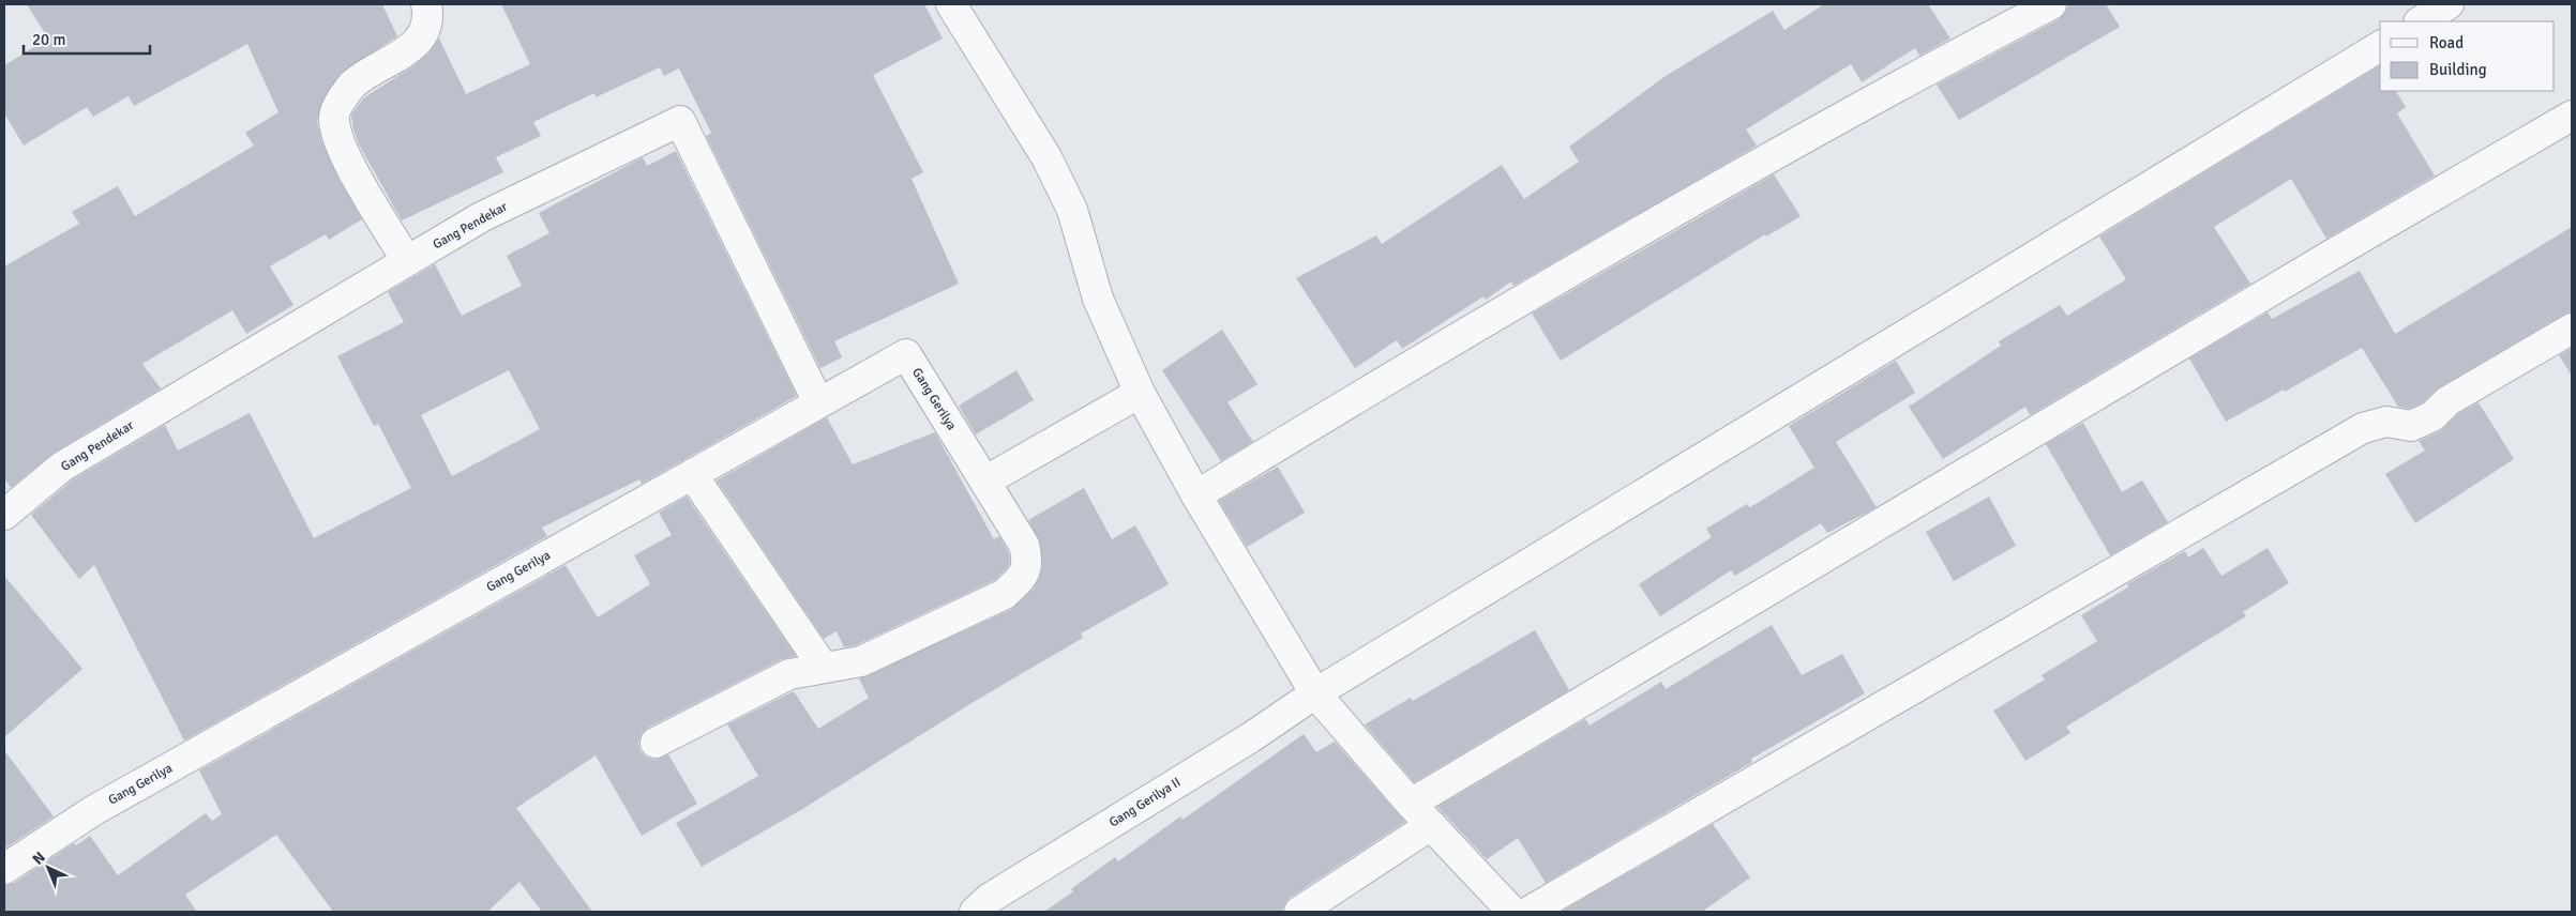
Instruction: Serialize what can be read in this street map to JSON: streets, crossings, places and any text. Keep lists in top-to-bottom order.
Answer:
{
  "streets": {
    "street": ["Gang Pendekar", "Gang Gerilya", "Gang Gerilya II"]
  },
  "crossings": [
    ["Gang Pendekar", "Gang Gerilya"]
  ],
  "legend": ["Road", "Building"],
  "scale_bar": "20 m",
  "north": "top left"
}
